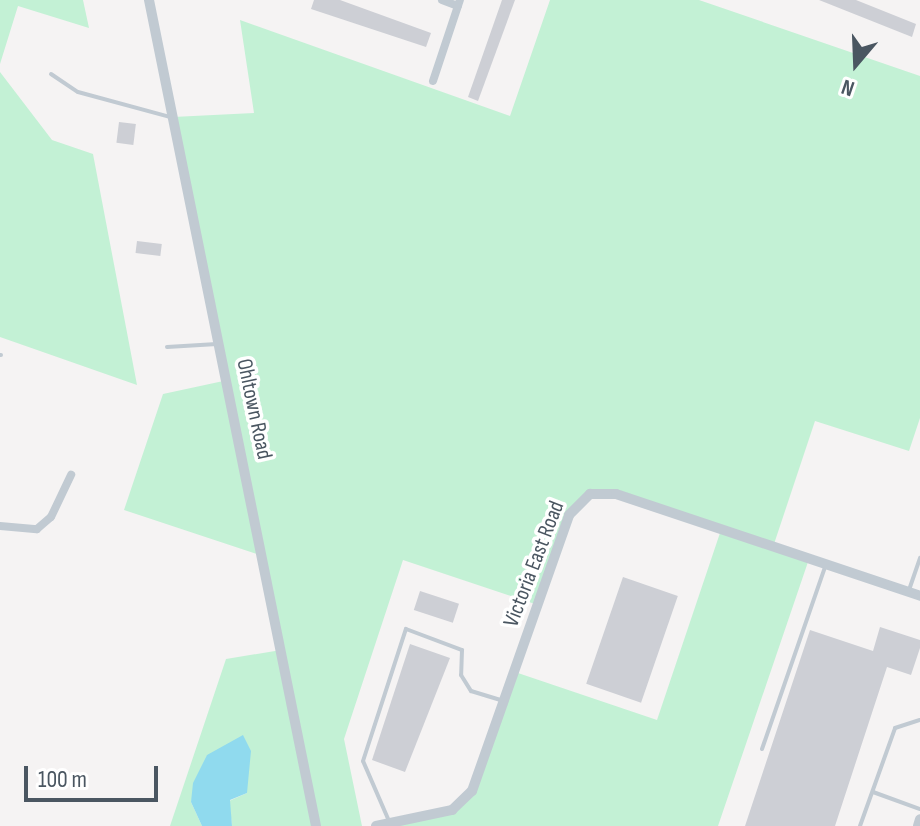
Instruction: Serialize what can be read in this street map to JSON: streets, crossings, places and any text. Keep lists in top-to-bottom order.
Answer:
{
  "streets": {
    "street": ["Ohltown Road", "Victoria East Road"]
  },
  "scale_bar": "100 m",
  "north": "bottom"
}
